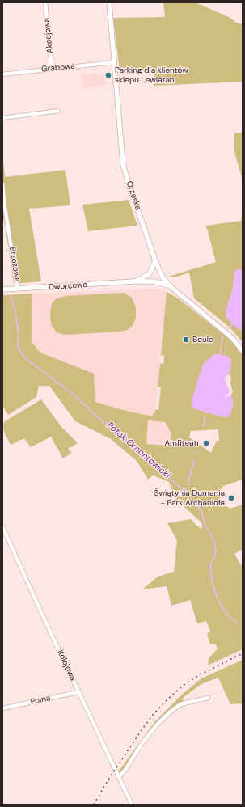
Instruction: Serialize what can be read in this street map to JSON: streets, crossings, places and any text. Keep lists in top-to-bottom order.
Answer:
{
  "streets": {
    "street": [
      "Akacjowa",
      "Grabowa",
      "Orzeska",
      "Brzozowa",
      "Dworcowa",
      "Kolejowa",
      "Polna"
    ]
  },
  "crossings": [
    ["Akacjowa", "Grabowa"],
    ["Grabowa", "Orzeska"],
    ["Orzeska", "Dworcowa"],
    ["Brzozowa", "Dworcowa"],
    ["Kolejowa", "Polna"]
  ],
  "water": ["Potok Ornontowicki"],
  "places": [
    "Parking dla klientów sklepu Lewiatan",
    "Boule",
    "Amfiteatr",
    "Świątynia Dumania - Park Archanioła"
  ]
}
